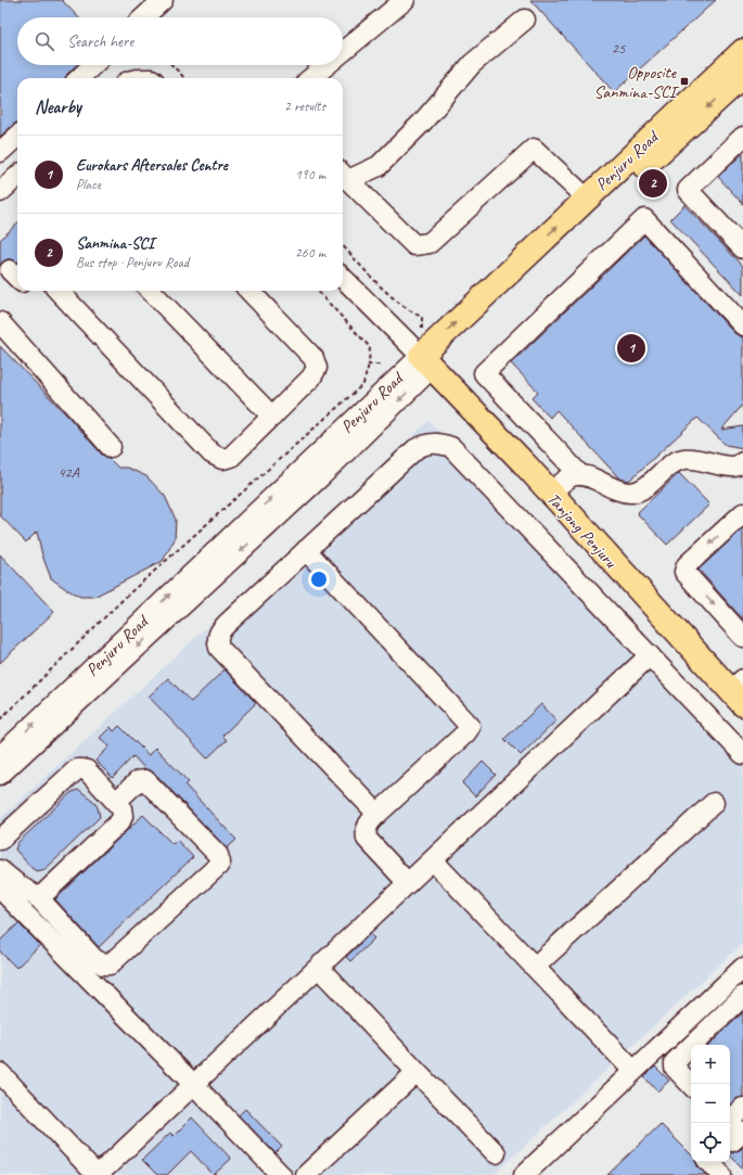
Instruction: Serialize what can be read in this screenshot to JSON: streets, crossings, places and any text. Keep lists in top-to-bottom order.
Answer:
{
  "streets": {
    "main road": ["Penjuru Road", "Tanjong Penjuru"]
  },
  "crossings": [
    ["Penjuru Road", "Tanjong Penjuru"]
  ],
  "places": {
    "transit": ["Opposite Sanmina-SCI"]
  },
  "house_numbers": ["25", "42A"],
  "page": {
    "search": "Search here",
    "heading": ["Nearby", "2 results"],
    "list": [
      {
        "mark": "1",
        "name": "Eurokars Aftersales Centre",
        "note": "Place",
        "value": "190 m"
      },
      {
        "mark": "2",
        "name": "Sanmina-SCI",
        "note": "Bus stop · Penjuru Road",
        "value": "260 m"
      }
    ],
    "pins": ["2", "1"],
    "map_buttons": ["+", "−"]
  }
}
